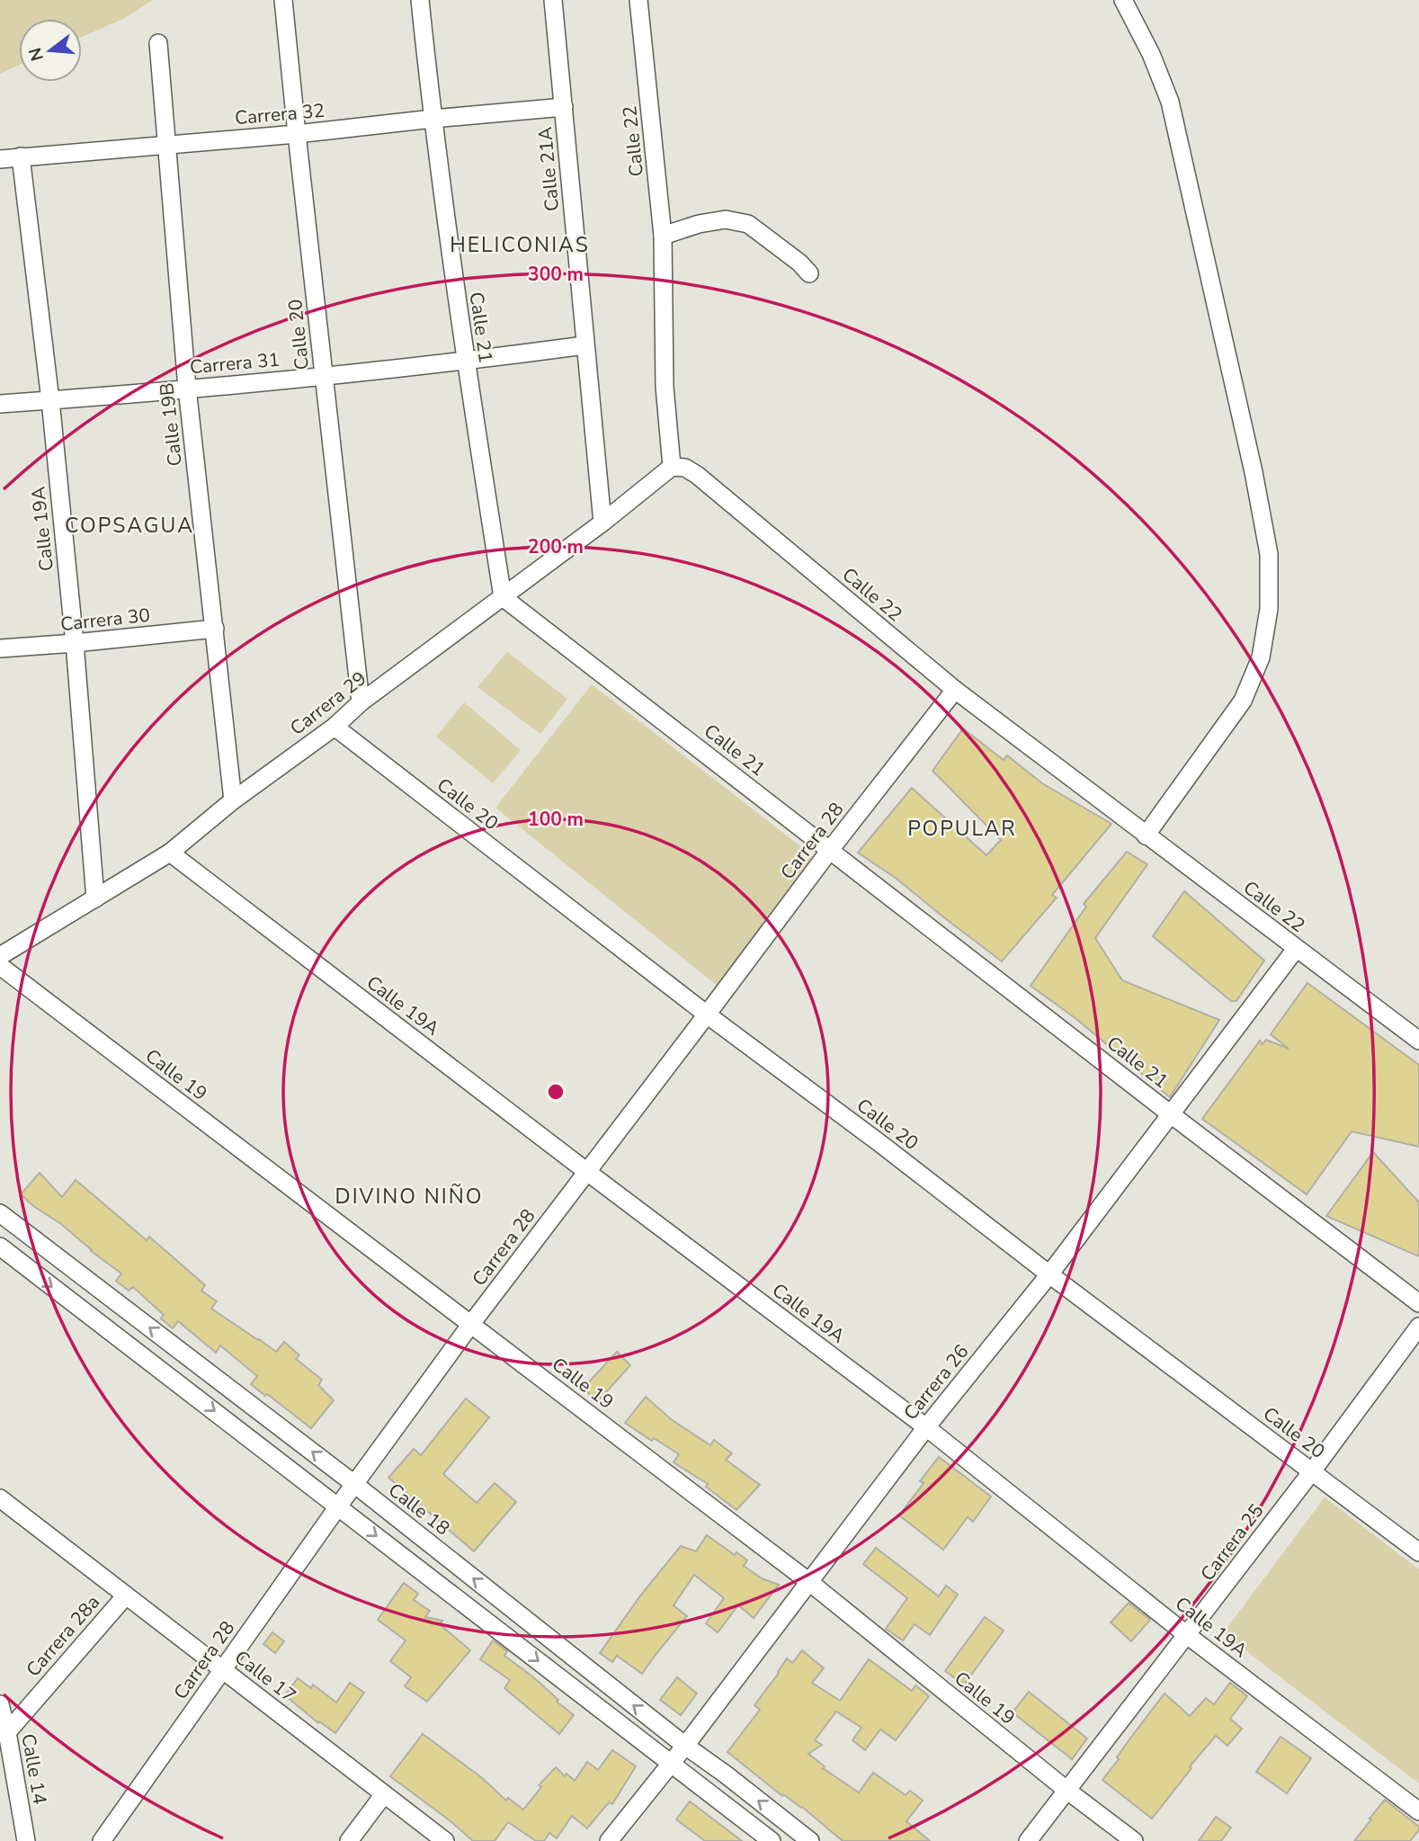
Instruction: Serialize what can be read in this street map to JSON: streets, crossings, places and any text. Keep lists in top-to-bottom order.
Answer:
{
  "streets": {
    "street": [
      "Carrera 32",
      "Calle 22",
      "Calle 21A",
      "Calle 21",
      "Calle 20",
      "Carrera 31",
      "Calle 19B",
      "Calle 19A",
      "Carrera 30",
      "Carrera 29",
      "Carrera 28",
      "Calle 19",
      "Carrera 26",
      "Calle 18",
      "Carrera 25",
      "Carrera 28a",
      "Calle 17",
      "Calle 14"
    ]
  },
  "crossings": [
    ["Carrera 32", "Calle 21A"],
    ["Carrera 32", "Calle 21"],
    ["Carrera 32", "Calle 20"],
    ["Carrera 32", "Calle 19B"],
    ["Carrera 32", "Calle 19A"],
    ["Calle 22", "Carrera 29"],
    ["Calle 22", "Carrera 28"],
    ["Calle 22", "Carrera 26"],
    ["Calle 21A", "Carrera 31"],
    ["Calle 21A", "Carrera 29"],
    ["Calle 21", "Carrera 31"],
    ["Calle 21", "Carrera 29"],
    ["Calle 21", "Carrera 28"],
    ["Calle 21", "Carrera 26"],
    ["Calle 20", "Carrera 31"],
    ["Calle 20", "Carrera 29"],
    ["Calle 20", "Carrera 28"],
    ["Calle 20", "Carrera 26"],
    ["Calle 20", "Carrera 25"],
    ["Carrera 31", "Calle 19B"],
    ["Carrera 31", "Calle 19A"],
    ["Calle 19B", "Carrera 30"],
    ["Calle 19B", "Carrera 29"],
    ["Calle 19A", "Carrera 30"],
    ["Calle 19A", "Carrera 29"],
    ["Calle 19A", "Carrera 28"],
    ["Calle 19A", "Carrera 26"],
    ["Calle 19A", "Carrera 25"],
    ["Carrera 28", "Calle 19"],
    ["Carrera 28", "Calle 18"],
    ["Carrera 28", "Calle 17"],
    ["Calle 19", "Carrera 26"],
    ["Calle 19", "Carrera 25"],
    ["Carrera 26", "Calle 18"],
    ["Carrera 28a", "Calle 17"],
    ["Carrera 28a", "Calle 14"]
  ],
  "districts": [
    "HELICONIAS",
    "COPSAGUA",
    "POPULAR",
    "DIVINO NIÑO"
  ],
  "north": "left",
  "rings": ["300 m", "200 m", "100 m"]
}
